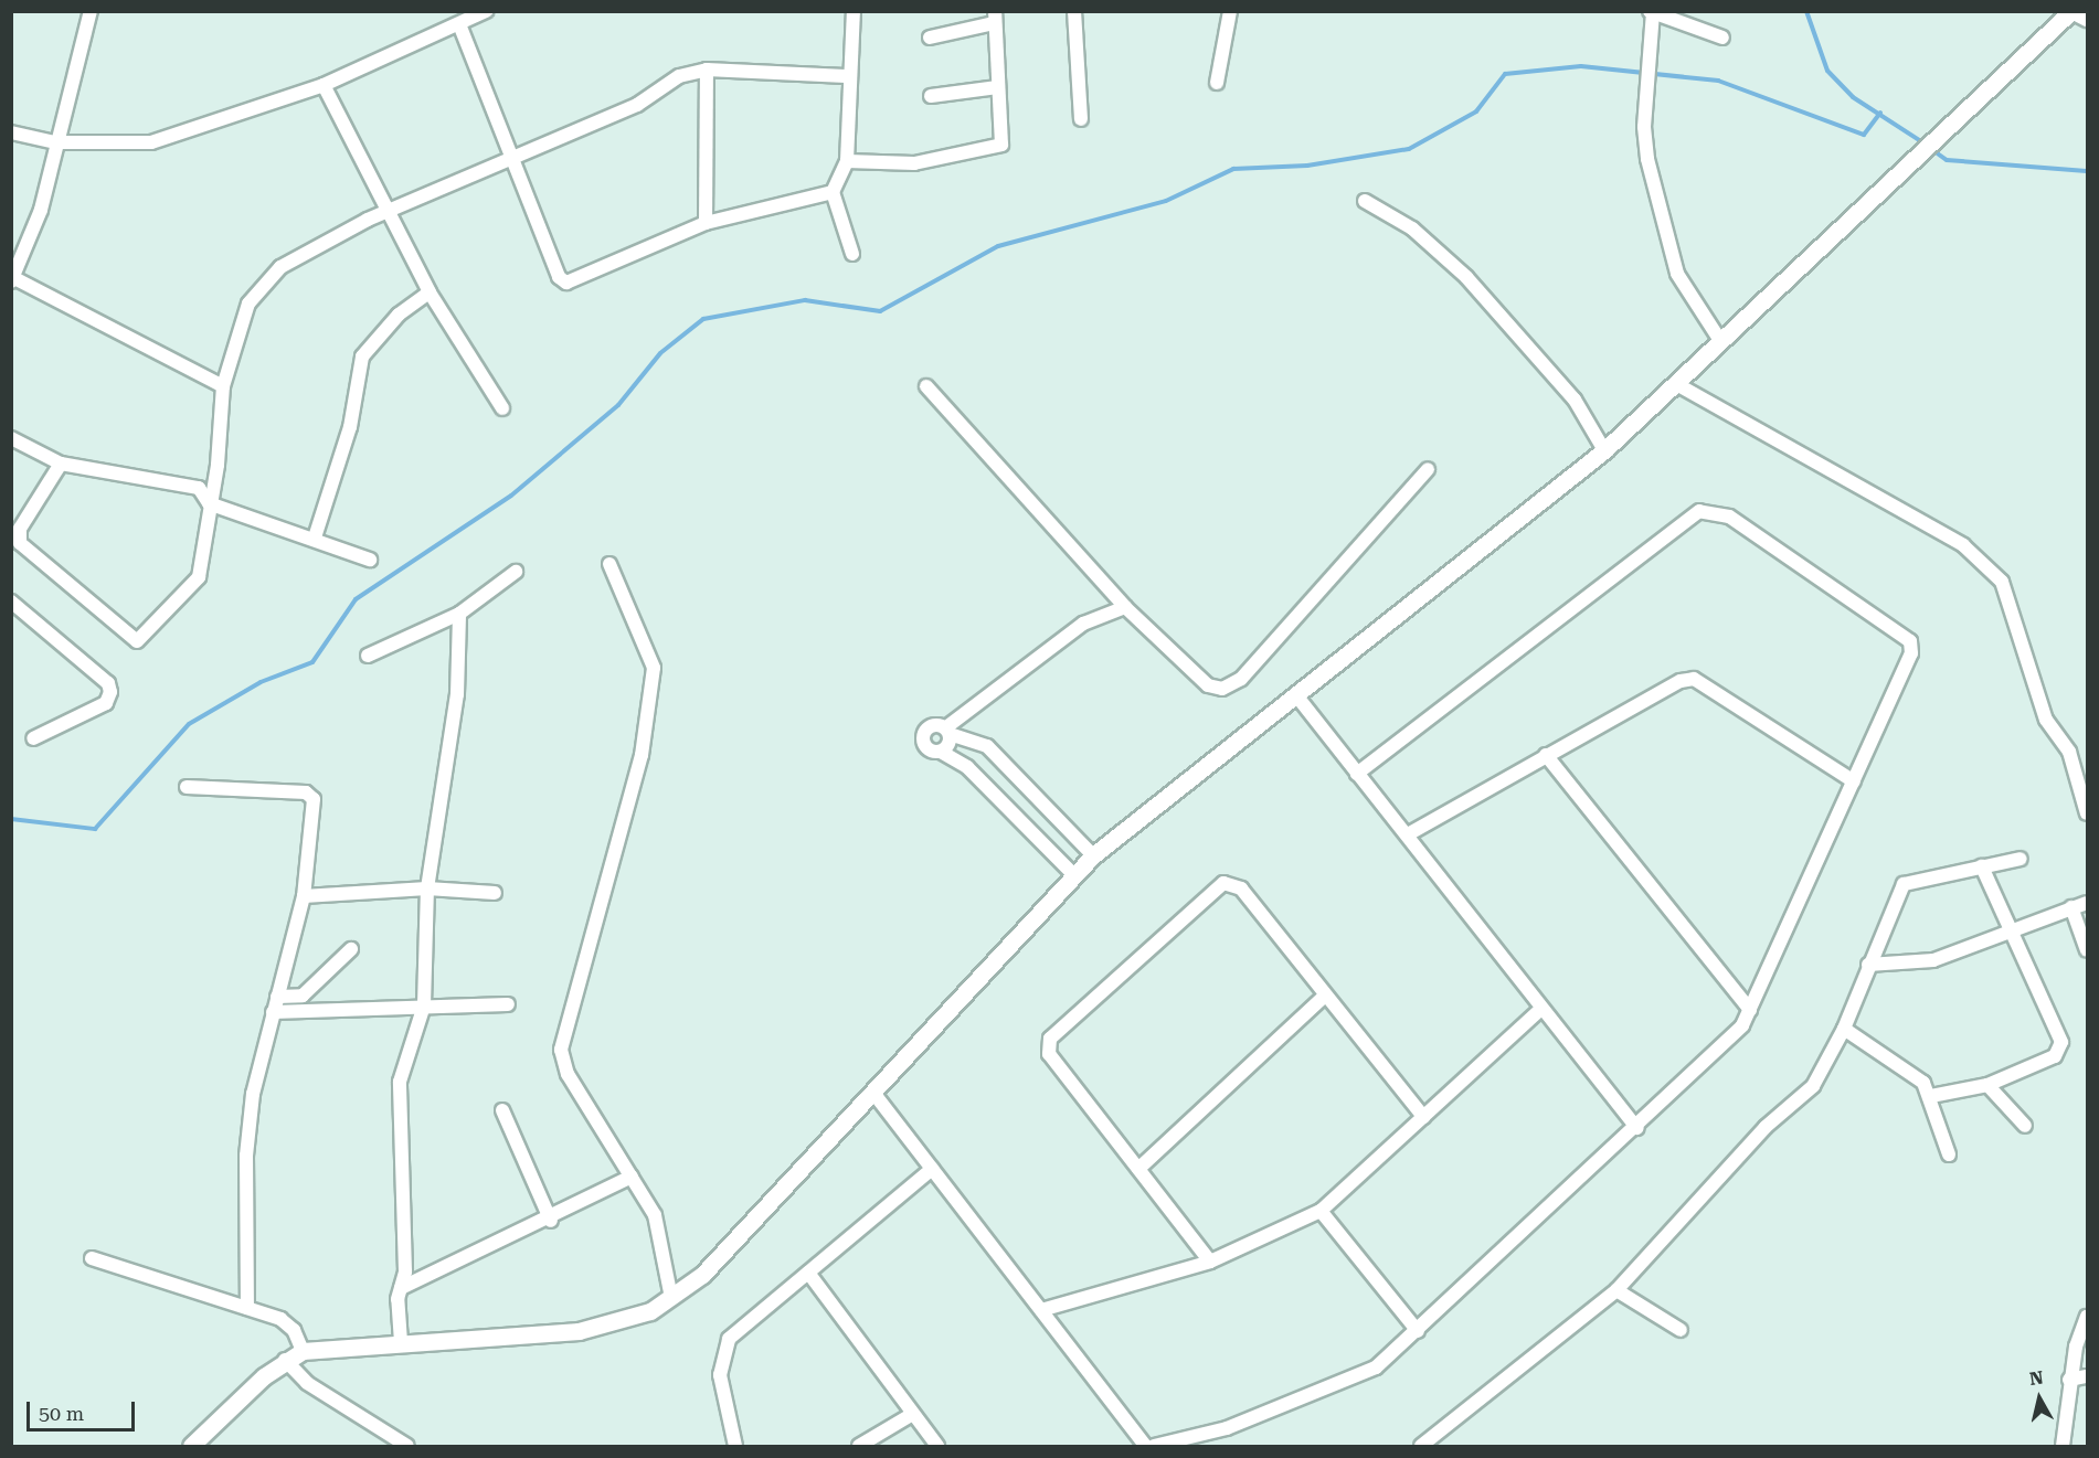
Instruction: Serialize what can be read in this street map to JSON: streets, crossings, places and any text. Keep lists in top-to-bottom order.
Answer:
{
  "scale_bar": "50 m",
  "north": "top"
}
